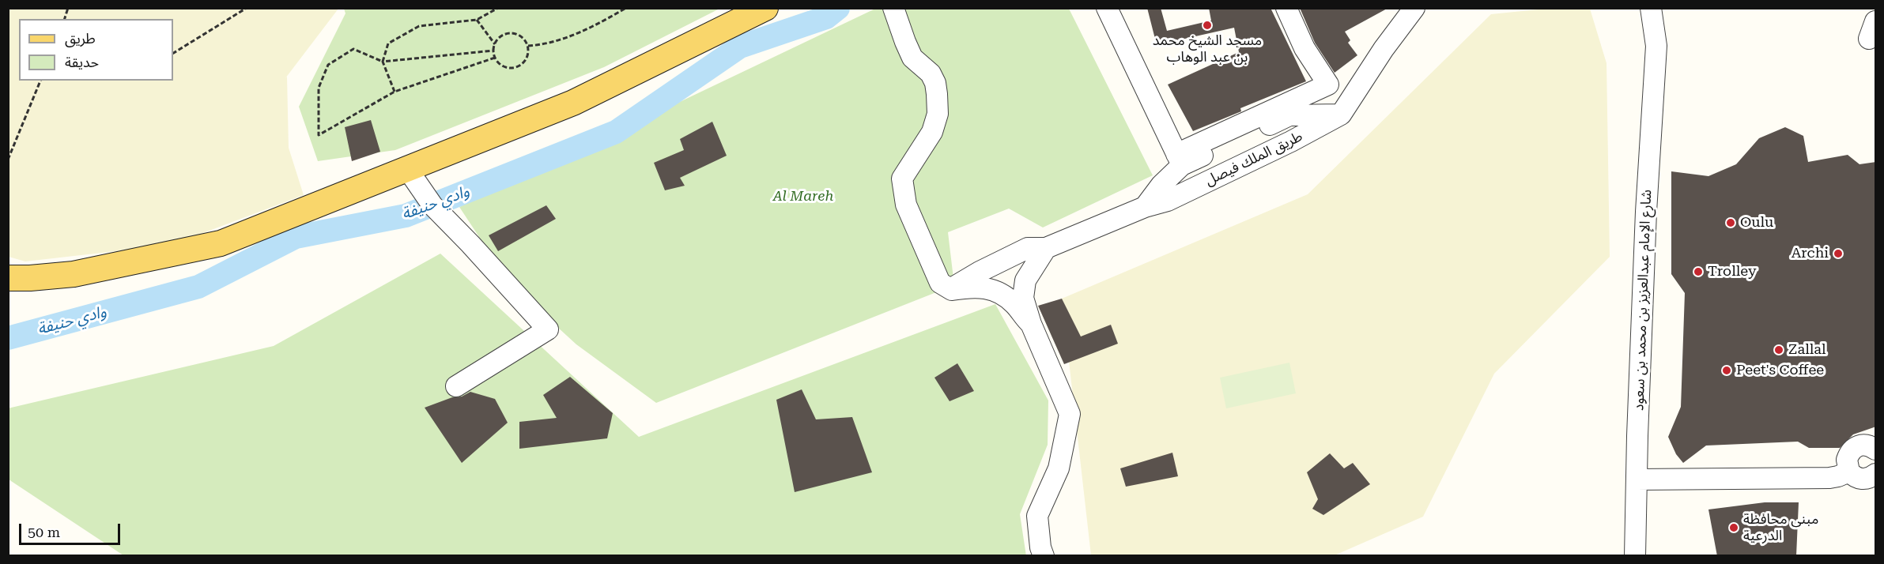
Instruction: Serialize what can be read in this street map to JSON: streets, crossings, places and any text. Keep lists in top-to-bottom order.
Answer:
{
  "streets": {
    "street": ["طريق الملك فيصل", "شارع الإمام عبدالعزيز بن محمد بن سعود"]
  },
  "water": ["وادي حنيفة"],
  "parks": ["Al Mareh"],
  "places": [
    "مسجد الشيخ محمد بن عبد الوهاب",
    "Oulu",
    "Archi",
    "Trolley",
    "Zallal",
    "Peet's Coffee",
    "مبنى محافظة الدرعية"
  ],
  "legend": ["طريق", "حديقة"],
  "scale_bar": "50 m"
}
